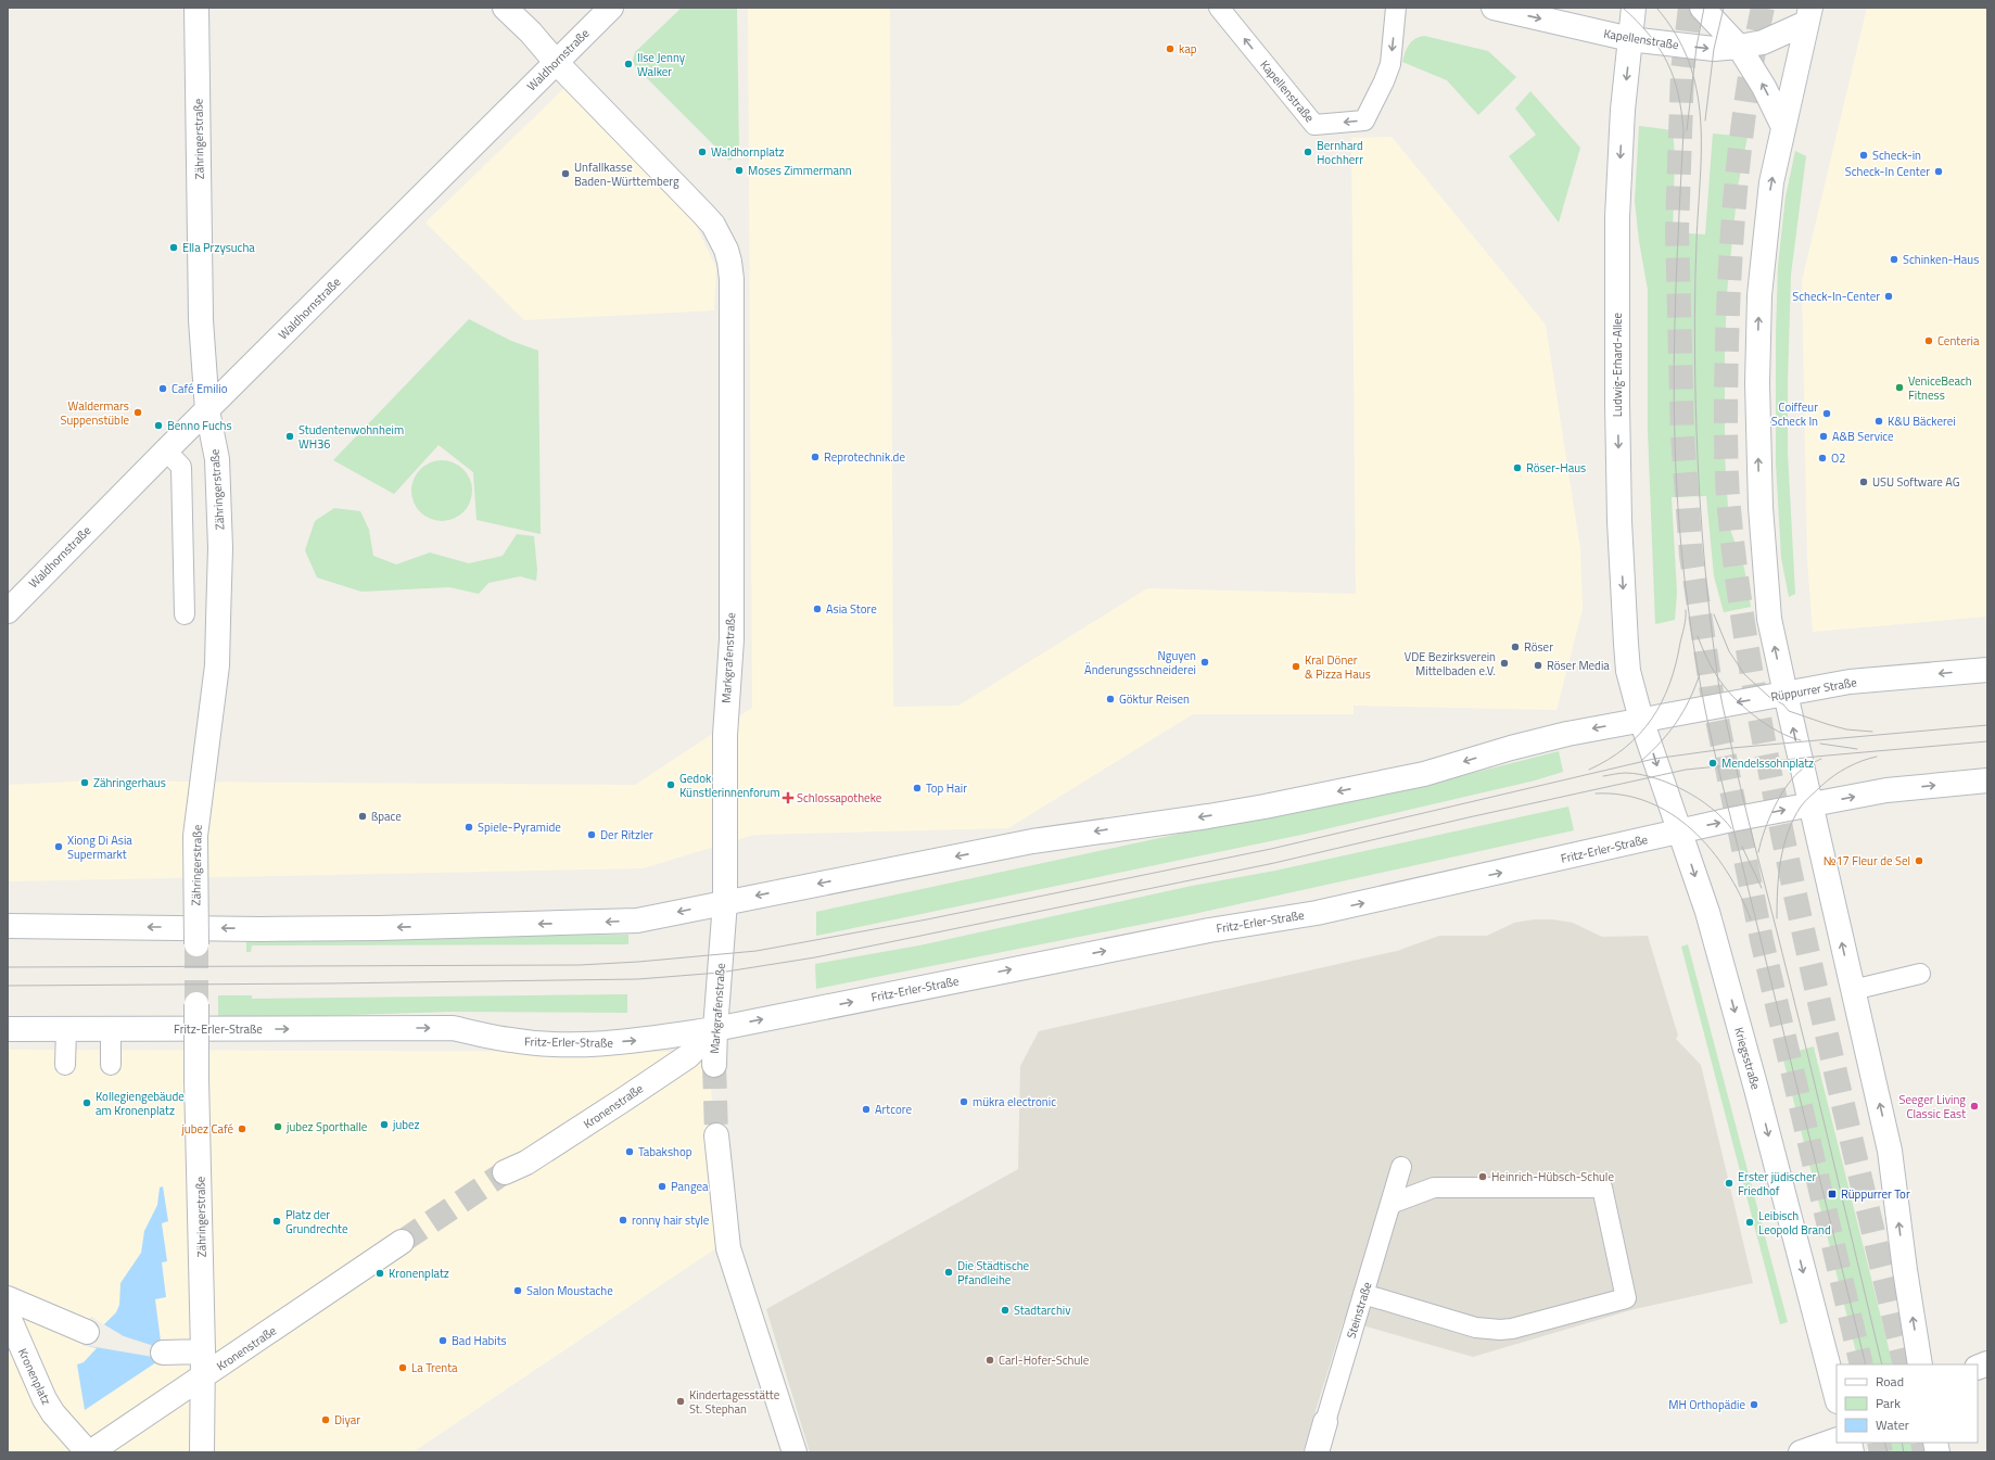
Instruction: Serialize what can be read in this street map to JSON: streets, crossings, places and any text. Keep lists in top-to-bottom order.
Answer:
{
  "streets": {
    "main road": [
      "Kapellenstraße",
      "Waldhornstraße",
      "Zähringerstraße",
      "Ludwig-Erhard-Allee",
      "Markgrafenstraße",
      "Rüppurrer Straße",
      "Fritz-Erler-Straße",
      "Kriegsstraße",
      "Kronenstraße",
      "Steinstraße",
      "Kronenplatz"
    ]
  },
  "crossings": [
    ["Kapellenstraße", "Ludwig-Erhard-Allee"],
    ["Waldhornstraße", "Zähringerstraße"],
    ["Waldhornstraße", "Markgrafenstraße"],
    ["Zähringerstraße", "Kronenstraße"],
    ["Ludwig-Erhard-Allee", "Rüppurrer Straße"],
    ["Ludwig-Erhard-Allee", "Kriegsstraße"],
    ["Markgrafenstraße", "Fritz-Erler-Straße"],
    ["Markgrafenstraße", "Kronenstraße"],
    ["Rüppurrer Straße", "Kriegsstraße"],
    ["Fritz-Erler-Straße", "Kriegsstraße"],
    ["Fritz-Erler-Straße", "Kronenstraße"],
    ["Kronenstraße", "Kronenplatz"]
  ],
  "places": {
    "other": [
      "kap",
      "Ilse Jenny Walker",
      "Waldhornplatz",
      "Bernhard Hochherr",
      "Scheck-in",
      "Moses Zimmermann",
      "Scheck-In Center",
      "Unfallkasse Baden-Württemberg",
      "Ella Przysucha",
      "Schinken-Haus",
      "Scheck-In-Center",
      "Centeria",
      "VeniceBeach Fitness",
      "Café Emilio",
      "Waldermars Suppenstüble",
      "Coiffeur Scheck In",
      "K&U Bäckerei",
      "Benno Fuchs",
      "Studentenwohnheim WH36",
      "A&B Service",
      "Reprotechnik.de",
      "O2",
      "Röser-Haus",
      "USU Software AG",
      "Asia Store",
      "Röser",
      "Nguyen Änderungsschneiderei",
      "VDE Bezirksverein Mittelbaden e.V.",
      "Röser Media",
      "Kral Döner & Pizza Haus",
      "Göktur Reisen",
      "Mendelssohnplatz",
      "Zähringerhaus",
      "Gedok Künstlerinnenforum",
      "Top Hair",
      "ßpace",
      "Spiele-Pyramide",
      "Der Ritzler",
      "Xiong Di Asia Supermarkt",
      "№17 Fleur de Sel",
      "mükra electronic",
      "Kollegiengebäude am Kronenplatz",
      "Seeger Living Classic East",
      "Artcore",
      "jubez",
      "jubez Sporthalle",
      "jubez Café",
      "Tabakshop",
      "Heinrich-Hübsch-Schule",
      "Erster jüdischer Friedhof",
      "Pangea",
      "ronny hair style",
      "Platz der Grundrechte",
      "Leibisch Leopold Brand",
      "Die Städtische Pfandleihe",
      "Kronenplatz",
      "Salon Moustache",
      "Stadtarchiv",
      "Bad Habits",
      "Carl-Hofer-Schule",
      "La Trenta",
      "Kindertagesstätte St. Stephan",
      "MH Orthopädie",
      "Diyar"
    ],
    "health": ["Schlossapotheke"],
    "transit": ["Rüppurrer Tor"]
  },
  "legend": ["Road", "Park", "Water"]
}
